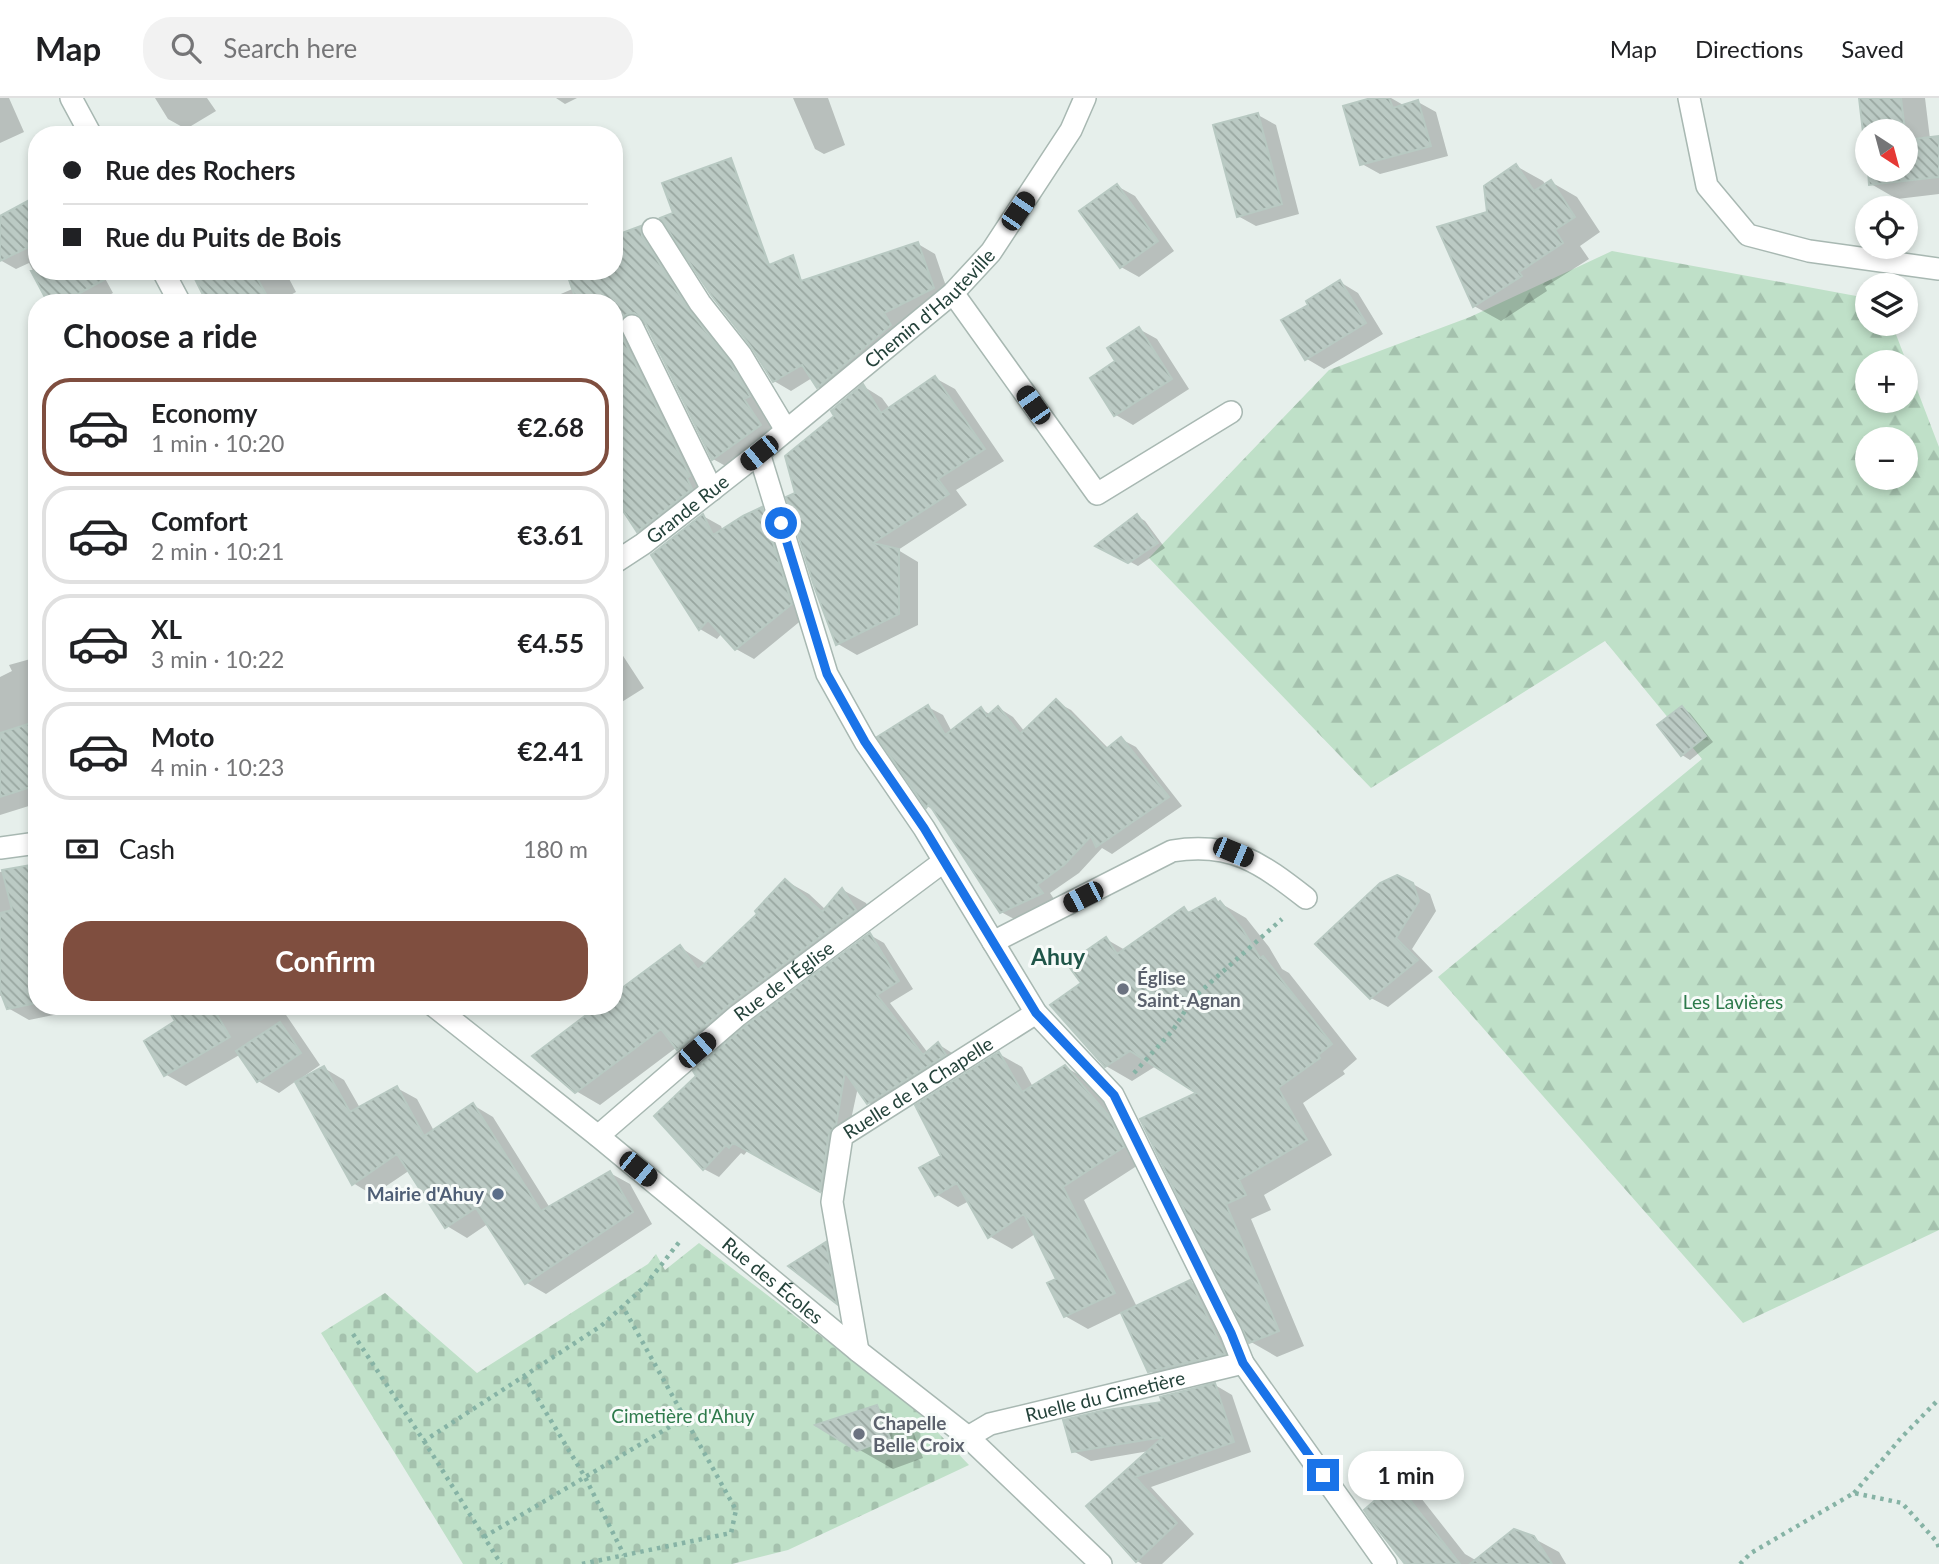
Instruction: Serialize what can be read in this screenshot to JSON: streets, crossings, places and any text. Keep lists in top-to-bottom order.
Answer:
{
  "streets": {
    "street": [
      "Chemin d'Hauteville",
      "Grande Rue",
      "Rue de l'Église",
      "Ruelle de la Chapelle",
      "Rue des Écoles",
      "Ruelle du Cimetière"
    ]
  },
  "crossings": [
    ["Chemin d'Hauteville", "Grande Rue"],
    ["Rue de l'Église", "Rue des Écoles"],
    ["Ruelle de la Chapelle", "Rue des Écoles"],
    ["Rue des Écoles", "Ruelle du Cimetière"]
  ],
  "districts": ["Ahuy"],
  "parks": ["Les Lavières", "Cimetière d'Ahuy"],
  "places": ["Église Saint-Agnan", "Mairie d'Ahuy", "Chapelle Belle Croix"],
  "north": "bottom right",
  "page": {
    "header": "Map",
    "search": "Search here",
    "nav": ["Map", "Directions", "Saved"],
    "map_buttons": ["+", "−"],
    "banner": ["Rue des Rochers", "Rue du Puits de Bois"],
    "heading": "Choose a ride",
    "list": [
      {
        "name": "Economy",
        "note": "1 min · 10:20",
        "value": "€2.68"
      },
      {
        "name": "Comfort",
        "note": "2 min · 10:21",
        "value": "€3.61"
      },
      {
        "name": "XL",
        "note": "3 min · 10:22",
        "value": "€4.55"
      },
      {
        "name": "Moto",
        "note": "4 min · 10:23",
        "value": "€2.41"
      }
    ],
    "pay": ["Cash", "180 m"],
    "buttons": "Confirm",
    "bubble": "1 min"
  }
}
